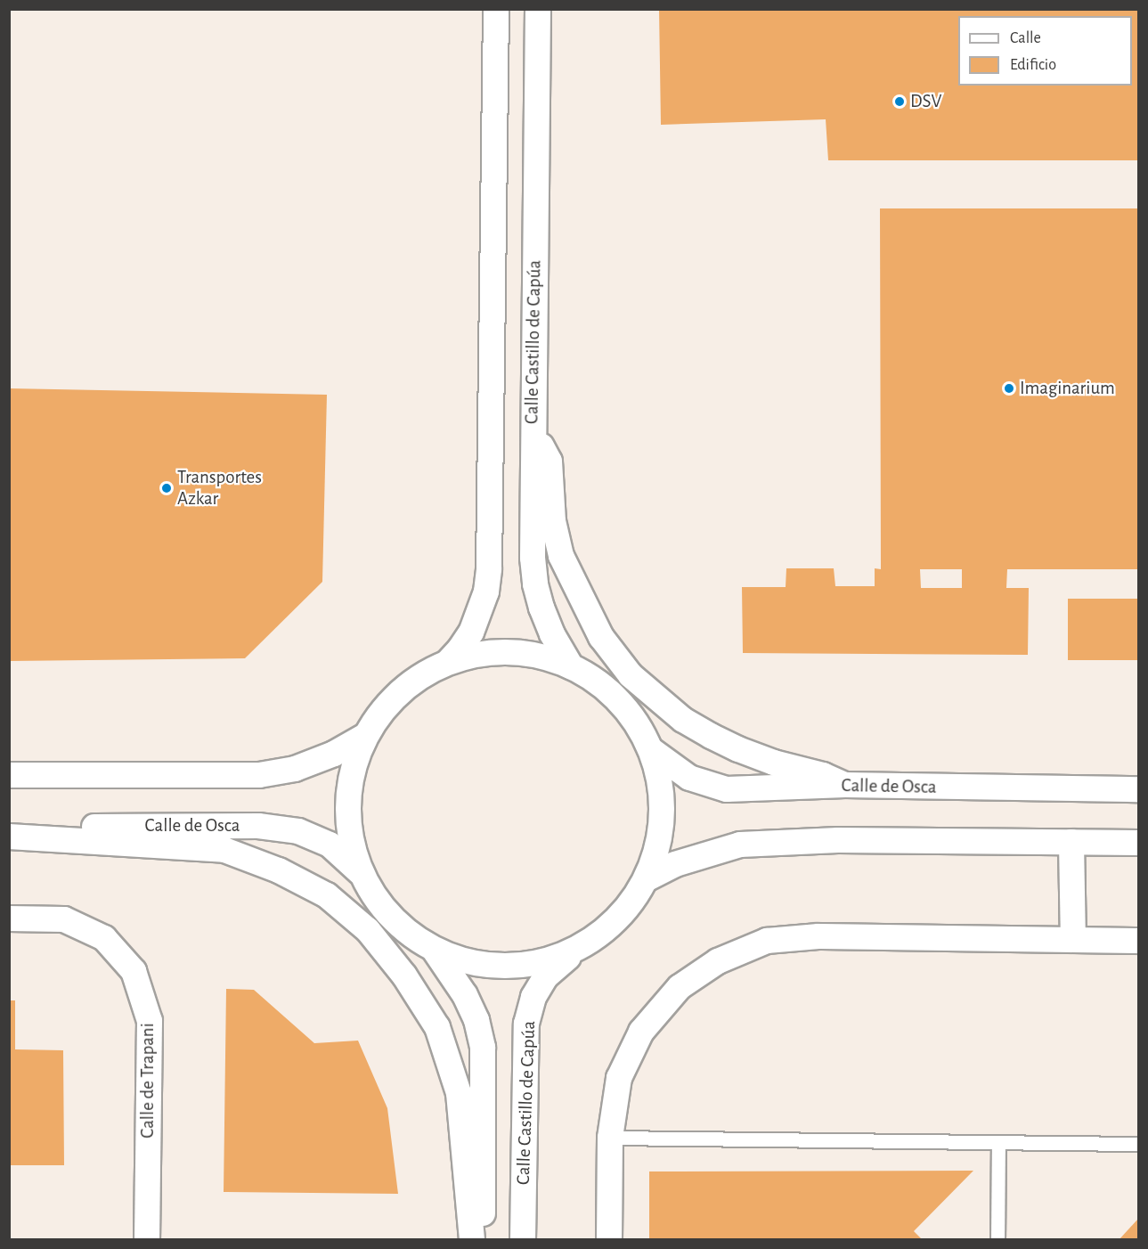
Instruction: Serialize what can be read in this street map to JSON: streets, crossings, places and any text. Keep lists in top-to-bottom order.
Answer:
{
  "streets": {
    "street": ["Calle Castillo de Capúa", "Calle de Osca", "Calle de Trapani"]
  },
  "places": ["DSV", "Imaginarium", "Transportes Azkar"],
  "legend": ["Calle", "Edificio"]
}
